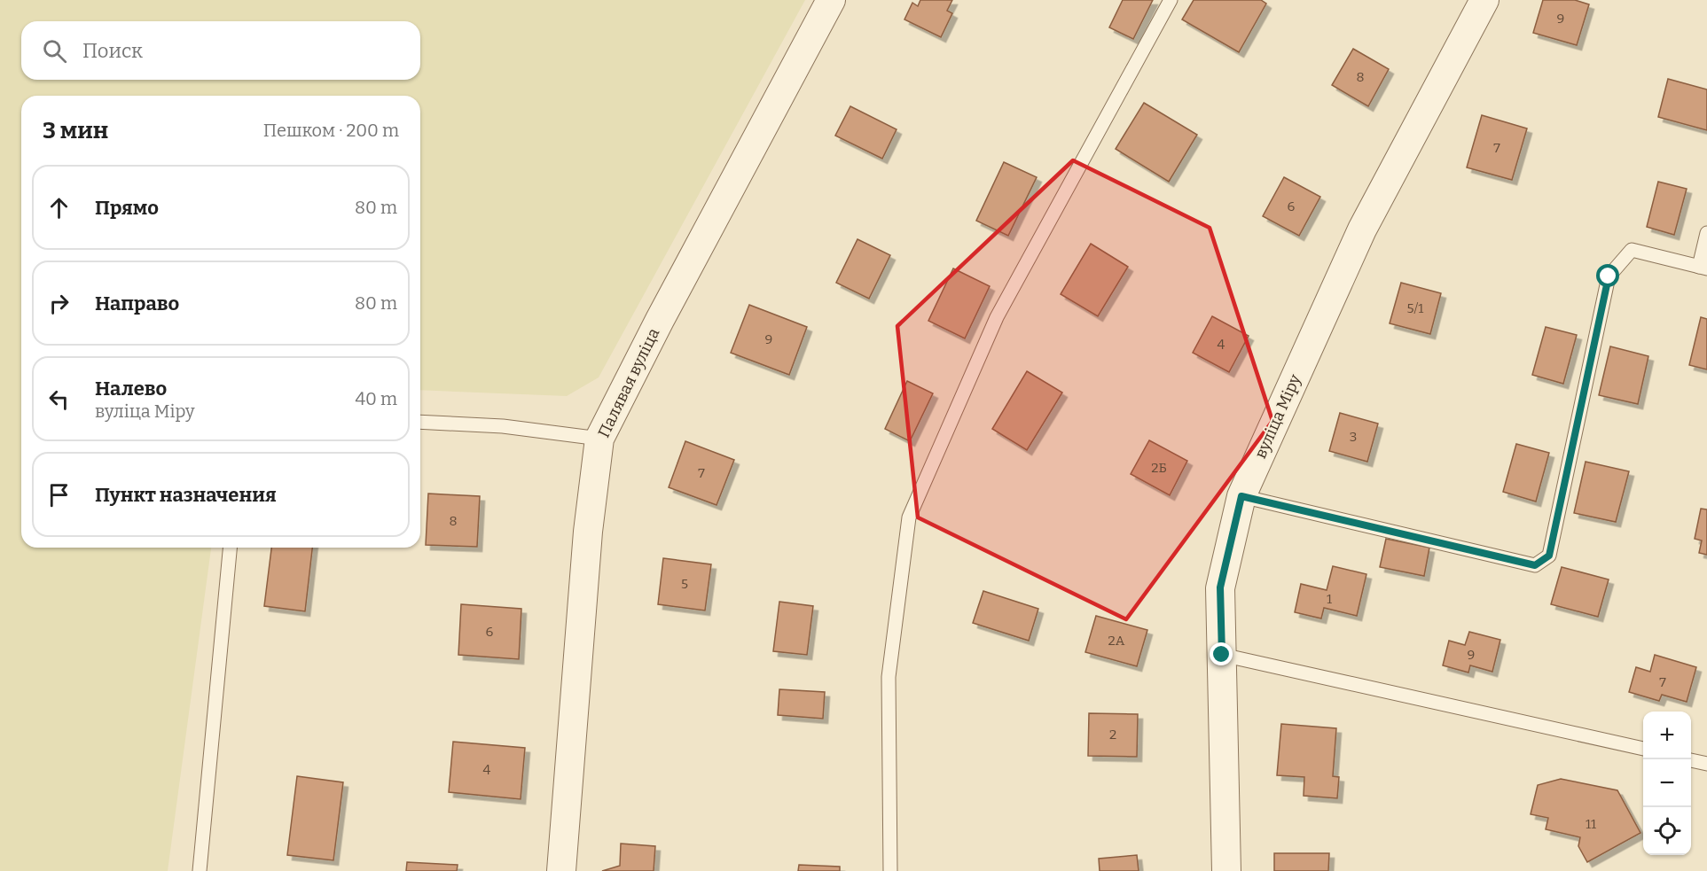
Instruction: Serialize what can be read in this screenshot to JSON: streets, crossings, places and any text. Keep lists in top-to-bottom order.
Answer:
{
  "streets": {
    "street": ["Палявая вуліца", "вуліца Міру"]
  },
  "house_numbers": [
    "9",
    "8",
    "7",
    "6",
    "5/1",
    "9",
    "4",
    "3",
    "2Б",
    "7",
    "8",
    "5",
    "1",
    "6",
    "2А",
    "9",
    "7",
    "2",
    "4",
    "11"
  ],
  "page": {
    "search": "Поиск",
    "heading": ["3 мин", "Пешком · 200 m"],
    "list": [
      ["Прямо", "80 m"],
      ["Направо", "80 m"],
      ["Налево", "вуліца Міру", "40 m"],
      "Пункт назначения"
    ],
    "map_buttons": ["+", "−"]
  }
}
